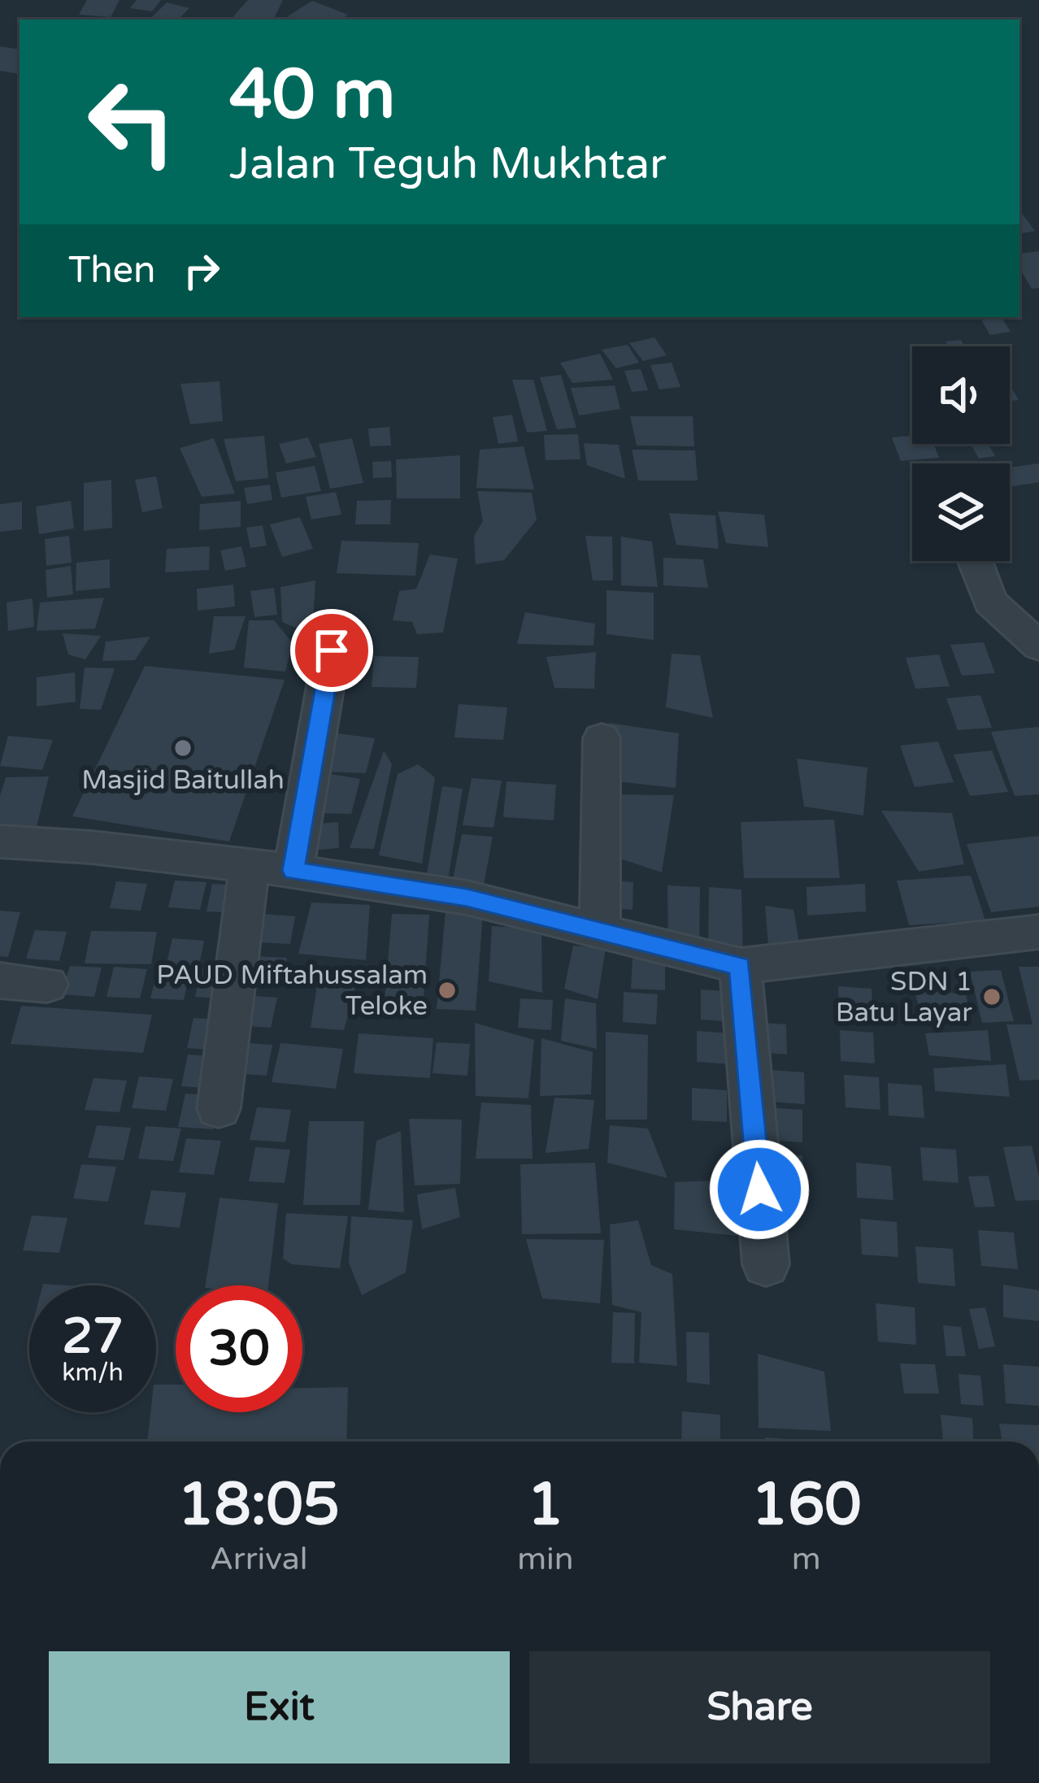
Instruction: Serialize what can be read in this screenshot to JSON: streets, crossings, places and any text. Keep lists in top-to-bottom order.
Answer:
{
  "places": ["Masjid Baitullah", "PAUD Miftahussalam Teloke", "SDN 1 Batu Layar"],
  "page": {
    "turn": ["40 m", "Jalan Teguh Mukhtar"],
    "then": "Then",
    "speed": "27 km/h",
    "limit": "30",
    "eta": [
      "18:05",
      "Arrival",
      "1",
      "min",
      "160",
      "m"
    ],
    "buttons": ["Exit", "Share"]
  }
}
